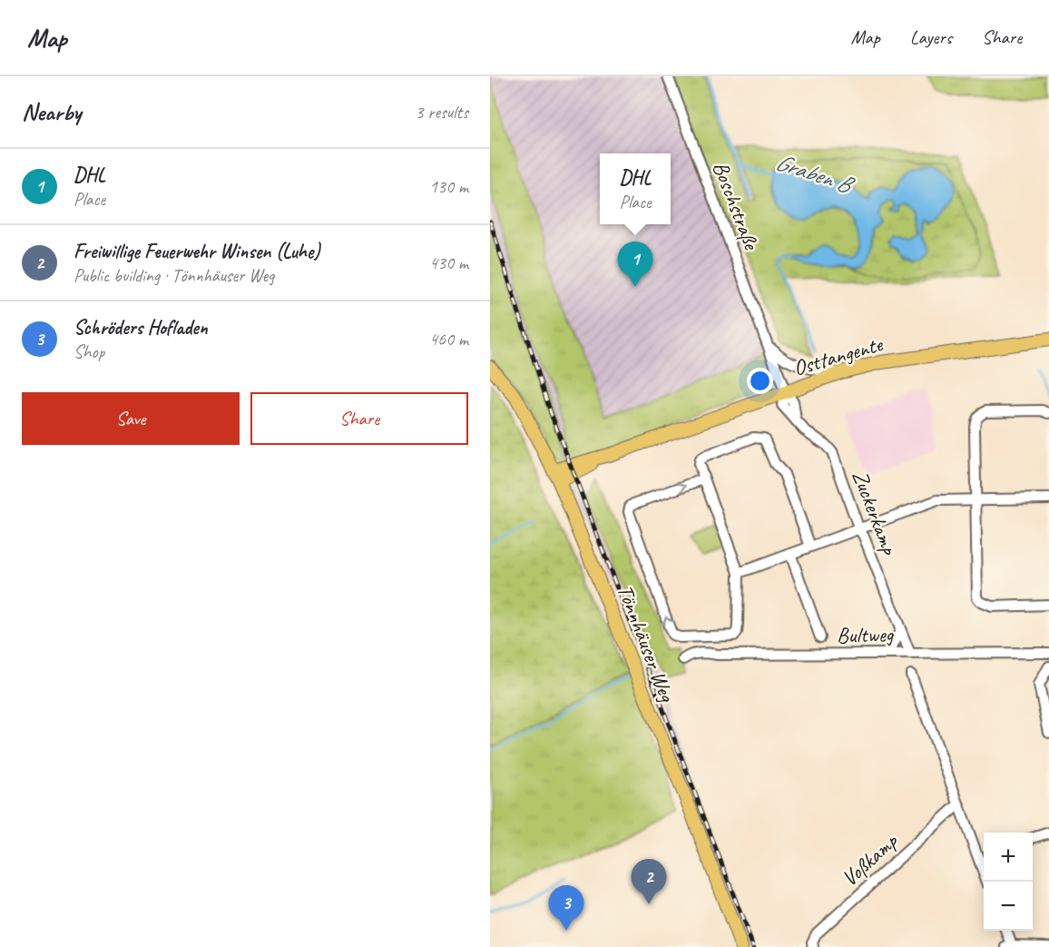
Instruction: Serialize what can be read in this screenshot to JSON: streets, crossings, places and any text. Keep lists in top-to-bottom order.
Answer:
{
  "streets": {
    "main road": ["Osttangente", "Tönnhäuser Weg"],
    "street": [
      "Boschstraße",
      "Zuckerkamp",
      "Bultweg",
      "Voßkamp"
    ]
  },
  "crossings": [
    ["Boschstraße", "Osttangente"],
    ["Boschstraße", "Zuckerkamp"],
    ["Osttangente", "Zuckerkamp"],
    ["Osttangente", "Tönnhäuser Weg"],
    ["Zuckerkamp", "Bultweg"]
  ],
  "water": ["Graben B"],
  "page": {
    "header": "Map",
    "nav": ["Map", "Layers", "Share"],
    "heading": ["Nearby", "3 results"],
    "list": [
      {
        "mark": "1",
        "name": "DHL",
        "note": "Place",
        "value": "130 m"
      },
      {
        "mark": "2",
        "name": "Freiwillige Feuerwehr Winsen (Luhe)",
        "note": "Public building · Tönnhäuser Weg",
        "value": "430 m"
      },
      {
        "mark": "3",
        "name": "Schröders Hofladen",
        "note": "Shop",
        "value": "460 m"
      }
    ],
    "popup": ["DHL", "Place"],
    "pins": ["1", "2", "3"],
    "buttons": ["Save", "Share"],
    "map_buttons": ["+", "−"]
  }
}
